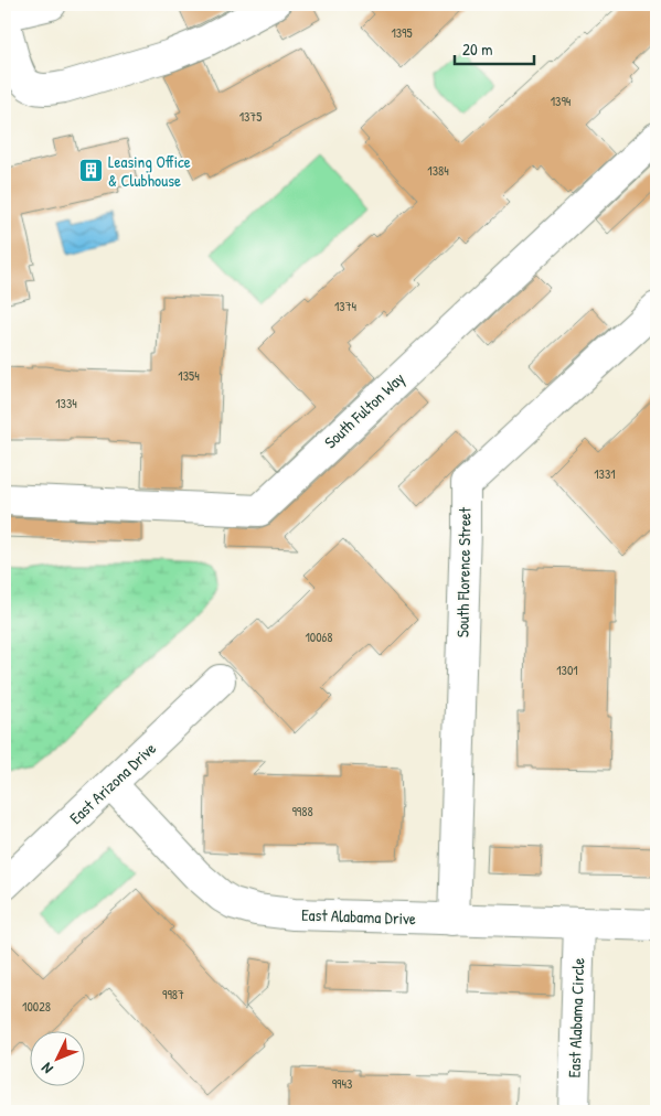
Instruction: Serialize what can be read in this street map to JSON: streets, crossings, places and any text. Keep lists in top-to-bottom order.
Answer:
{
  "streets": {
    "street": [
      "South Fulton Way",
      "South Florence Street",
      "East Arizona Drive",
      "East Alabama Drive",
      "East Alabama Circle"
    ]
  },
  "crossings": [
    ["South Florence Street", "East Alabama Drive"],
    ["East Arizona Drive", "East Alabama Drive"],
    ["East Alabama Drive", "East Alabama Circle"]
  ],
  "places": {
    "building": ["Leasing Office & Clubhouse"]
  },
  "house_numbers": [
    "1395",
    "1394",
    "1375",
    "1384",
    "1374",
    "1354",
    "1334",
    "1331",
    "10068",
    "1301",
    "9988",
    "9987",
    "10028",
    "9943"
  ],
  "scale_bar": "20 m",
  "north": "bottom left"
}
